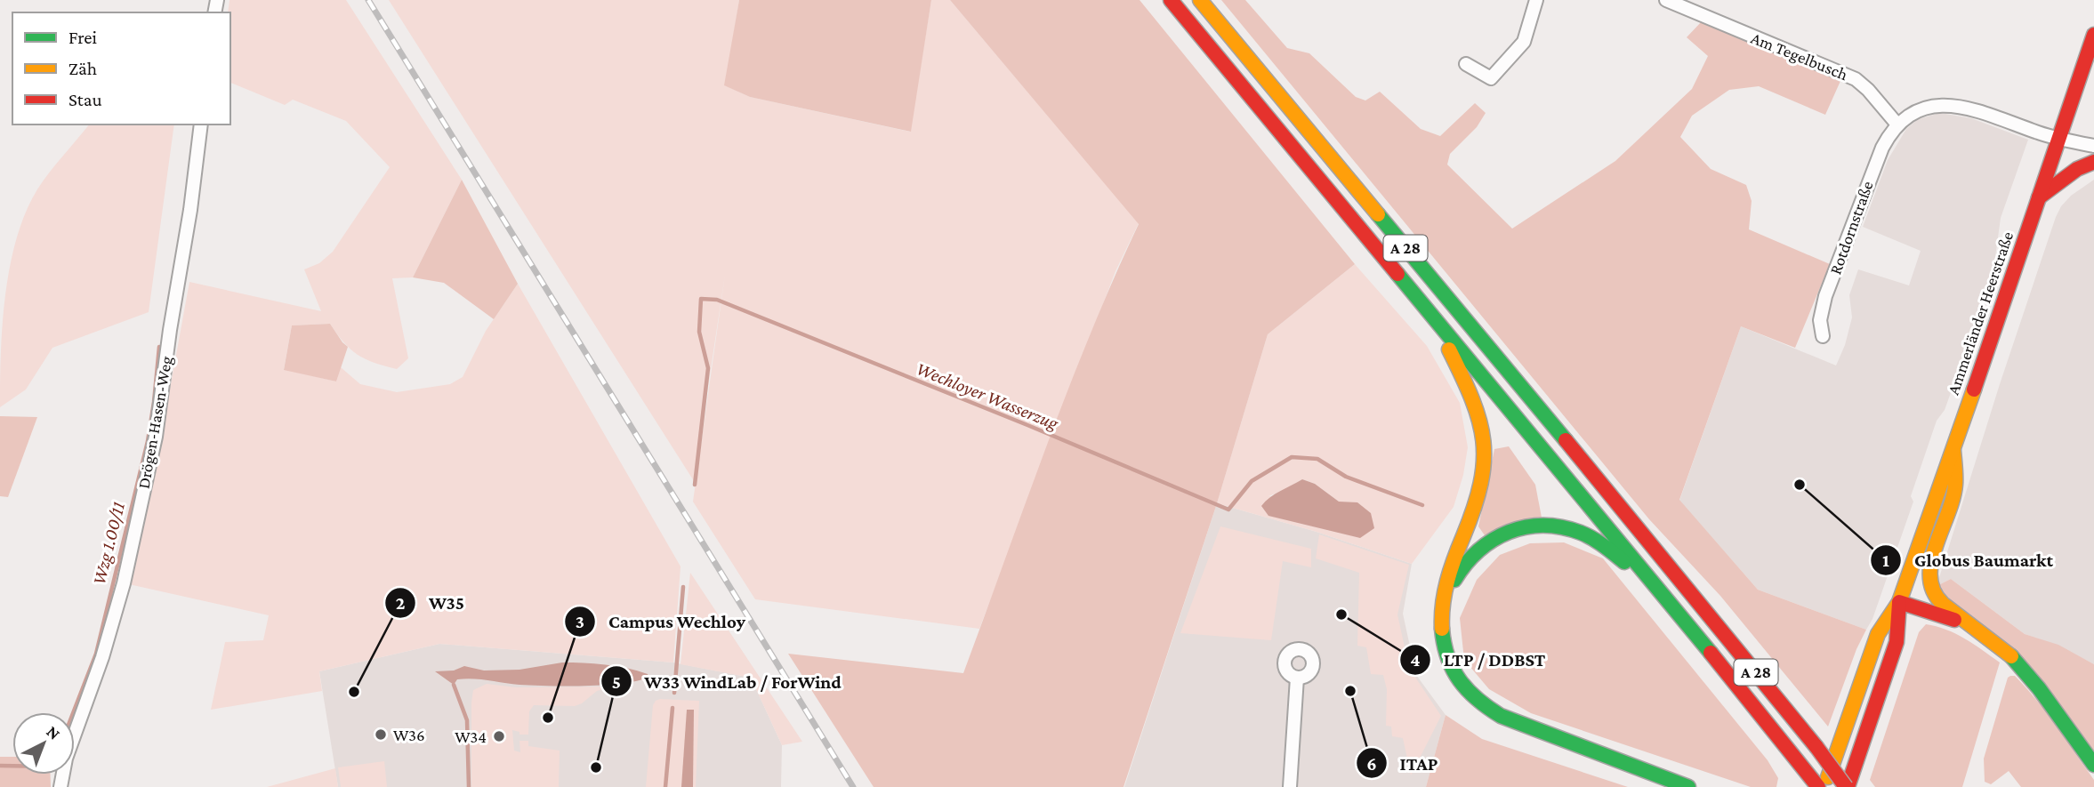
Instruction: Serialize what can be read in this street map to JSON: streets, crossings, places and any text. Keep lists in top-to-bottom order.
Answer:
{
  "streets": {
    "main road": ["A 28", "Ammerländer Heerstraße"],
    "street": ["Am Tegelbusch", "Rotdornstraße", "Drögen-Hasen-Weg"]
  },
  "crossings": [
    ["Am Tegelbusch", "Rotdornstraße"],
    ["A 28", "Ammerländer Heerstraße"]
  ],
  "water": ["Wechloyer Wasserzug", "Wzg 1.00/11"],
  "places": [
    "Globus Baumarkt",
    "LTP / DDBST",
    "ITAP",
    "W35",
    "Campus Wechloy",
    "W36",
    "W34",
    "W33 WindLab / ForWind"
  ],
  "legend": ["Frei", "Zäh", "Stau"],
  "north": "top right"
}
